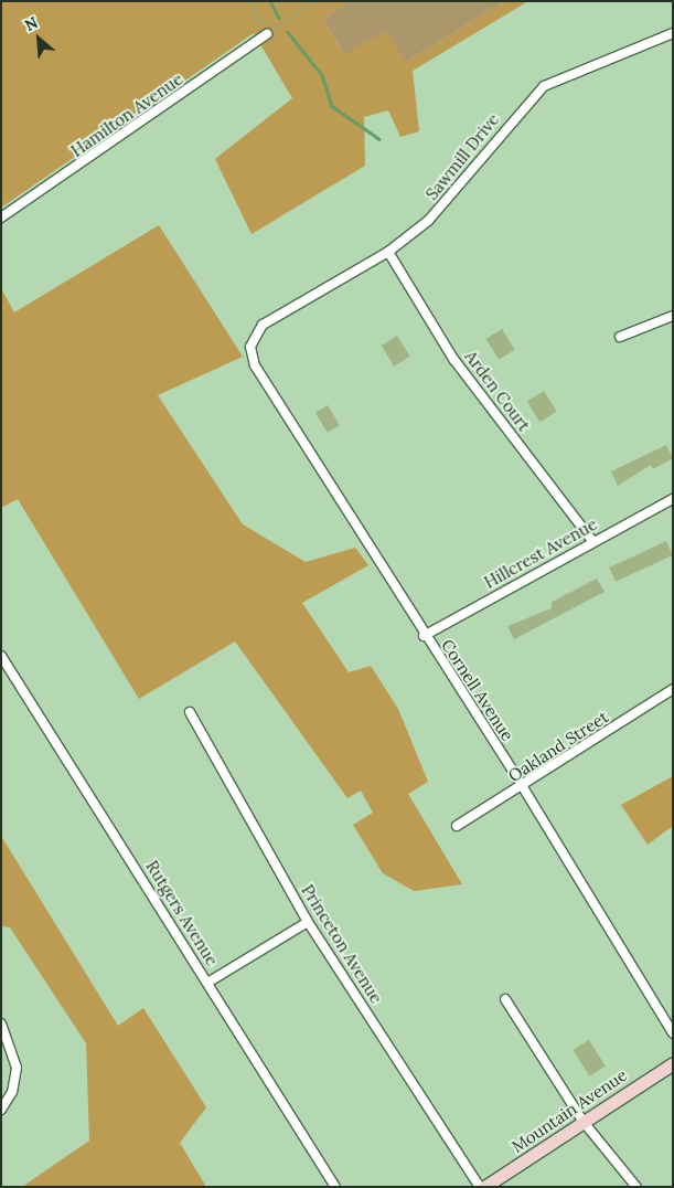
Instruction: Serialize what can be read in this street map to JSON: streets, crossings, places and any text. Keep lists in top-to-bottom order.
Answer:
{
  "streets": {
    "main road": ["Mountain Avenue"],
    "street": [
      "Hamilton Avenue",
      "Sawmill Drive",
      "Arden Court",
      "Hillcrest Avenue",
      "Cornell Avenue",
      "Oakland Street",
      "Rutgers Avenue",
      "Princeton Avenue"
    ]
  },
  "crossings": [
    ["Sawmill Drive", "Arden Court"],
    ["Sawmill Drive", "Cornell Avenue"],
    ["Arden Court", "Hillcrest Avenue"],
    ["Hillcrest Avenue", "Cornell Avenue"],
    ["Cornell Avenue", "Oakland Street"]
  ],
  "north": "top left"
}
